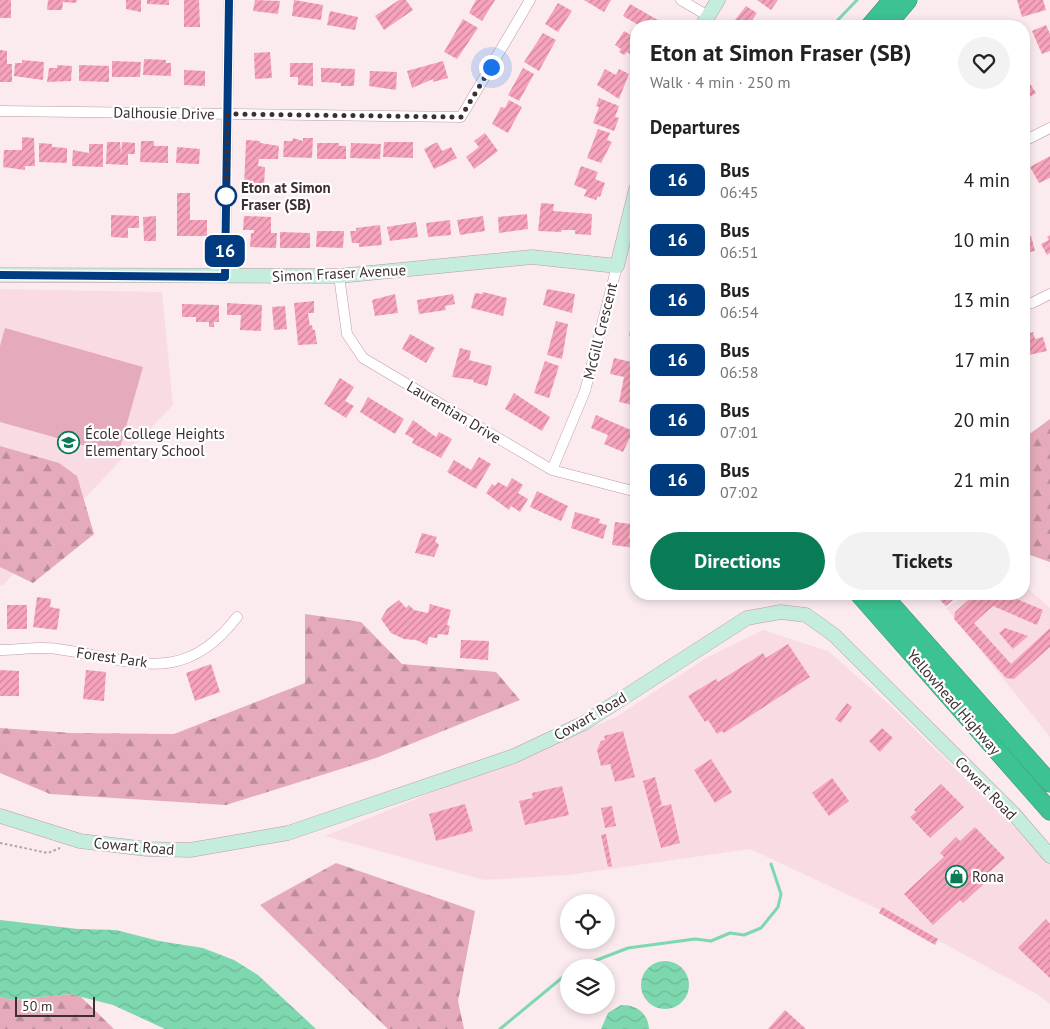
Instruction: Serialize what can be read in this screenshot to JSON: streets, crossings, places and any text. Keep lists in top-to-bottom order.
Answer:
{
  "streets": {
    "highway": ["Yellowhead Highway"],
    "street": [
      "Dalhousie Drive",
      "Simon Fraser Avenue",
      "McGill Crescent",
      "Laurentian Drive",
      "Forest Park",
      "Cowart Road"
    ]
  },
  "crossings": [
    ["Simon Fraser Avenue", "McGill Crescent"],
    ["Simon Fraser Avenue", "Laurentian Drive"],
    ["McGill Crescent", "Laurentian Drive"]
  ],
  "places": {
    "other": ["Eton at Simon Fraser (SB)"],
    "school or university": ["École College Heights Elementary School"],
    "shop": ["Rona"]
  },
  "lines": ["bus line 16"],
  "scale_bar": "50 m",
  "page": {
    "on_map": "16",
    "heading": [
      ["Eton at Simon Fraser (SB)", "Walk · 4 min · 250 m"],
      "Departures"
    ],
    "list": [
      {
        "mark": "16",
        "name": "Bus",
        "note": "06:45",
        "value": "4 min"
      },
      {
        "mark": "16",
        "name": "Bus",
        "note": "06:51",
        "value": "10 min"
      },
      {
        "mark": "16",
        "name": "Bus",
        "note": "06:54",
        "value": "13 min"
      },
      {
        "mark": "16",
        "name": "Bus",
        "note": "06:58",
        "value": "17 min"
      },
      {
        "mark": "16",
        "name": "Bus",
        "note": "07:01",
        "value": "20 min"
      },
      {
        "mark": "16",
        "name": "Bus",
        "note": "07:02",
        "value": "21 min"
      }
    ],
    "buttons": ["Directions", "Tickets"],
    "scale": "50 m"
  }
}
